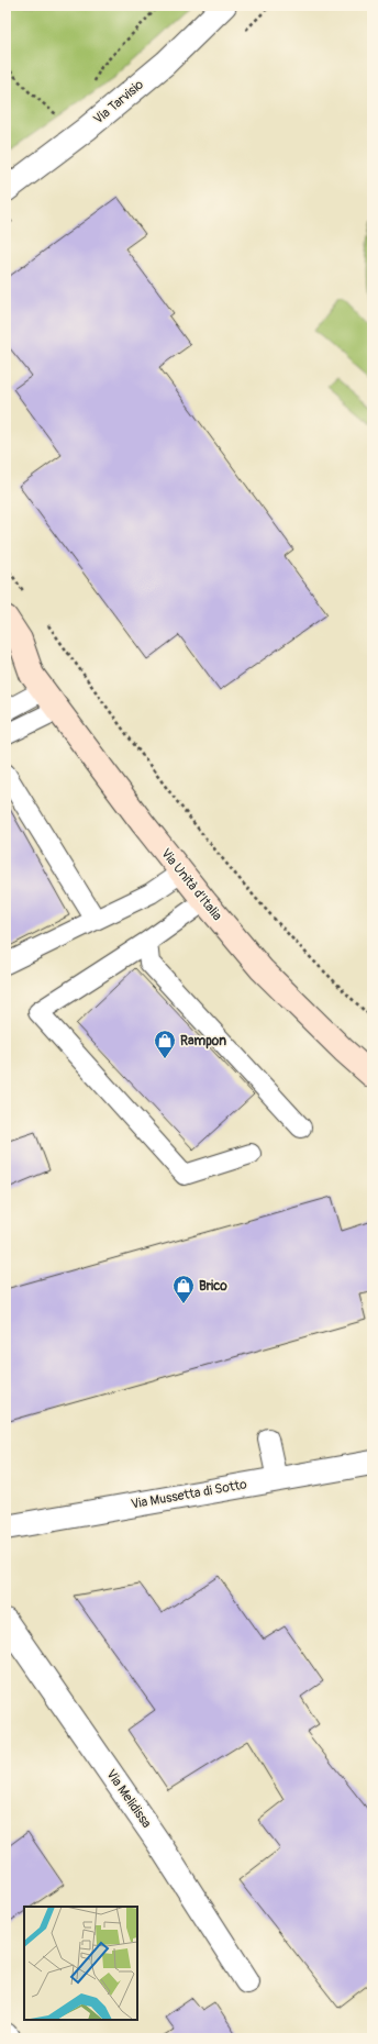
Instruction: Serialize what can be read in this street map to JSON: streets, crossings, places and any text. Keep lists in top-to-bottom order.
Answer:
{
  "streets": {
    "main road": ["Via Unità d'Italia"],
    "street": ["Via Tarvisio", "Via Mussetta di Sotto", "Via Melidissa"]
  },
  "places": {
    "shop": ["Rampon", "Brico"]
  }
}
